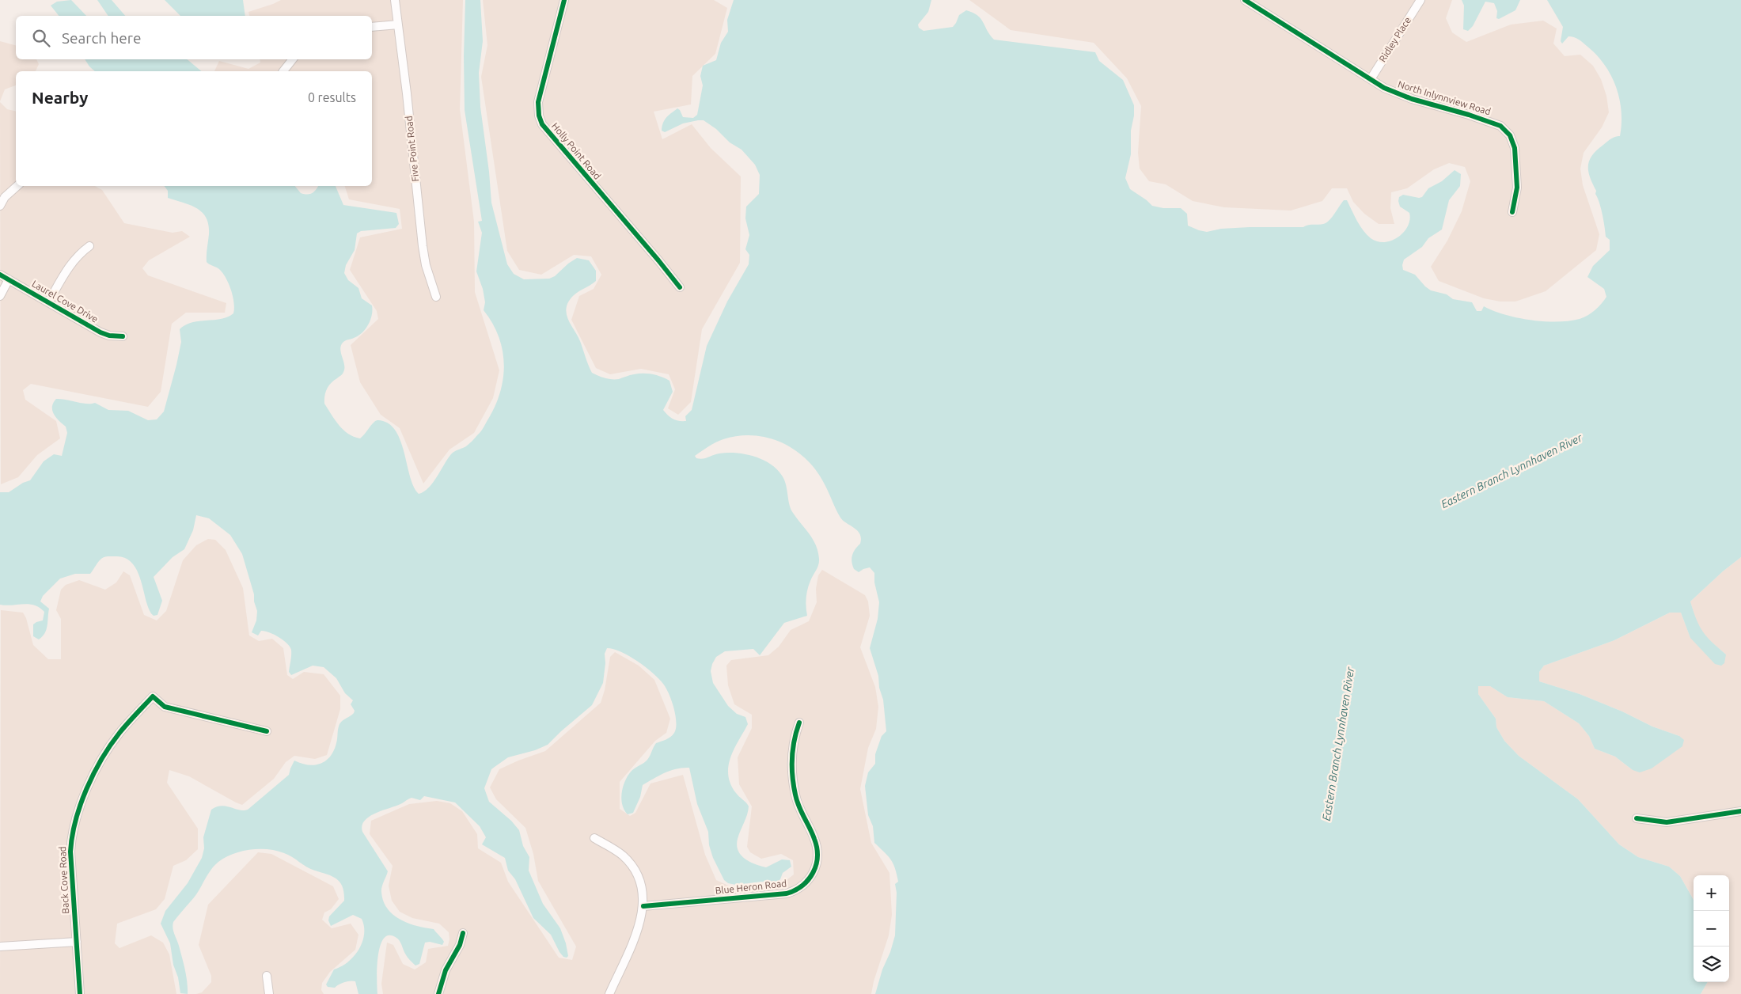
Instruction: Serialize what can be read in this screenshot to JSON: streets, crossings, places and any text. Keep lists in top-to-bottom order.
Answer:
{
  "streets": {
    "street": [
      "Ridley Place",
      "North Inlynnview Road",
      "Five Point Road",
      "Holly Point Road",
      "Laurel Cove Drive",
      "Back Cove Road",
      "Blue Heron Road"
    ]
  },
  "crossings": [
    ["Ridley Place", "North Inlynnview Road"]
  ],
  "water": ["Eastern Branch Lynnhaven River"],
  "page": {
    "search": "Search here",
    "heading": ["Nearby", "0 results"],
    "map_buttons": ["+", "−"]
  }
}
